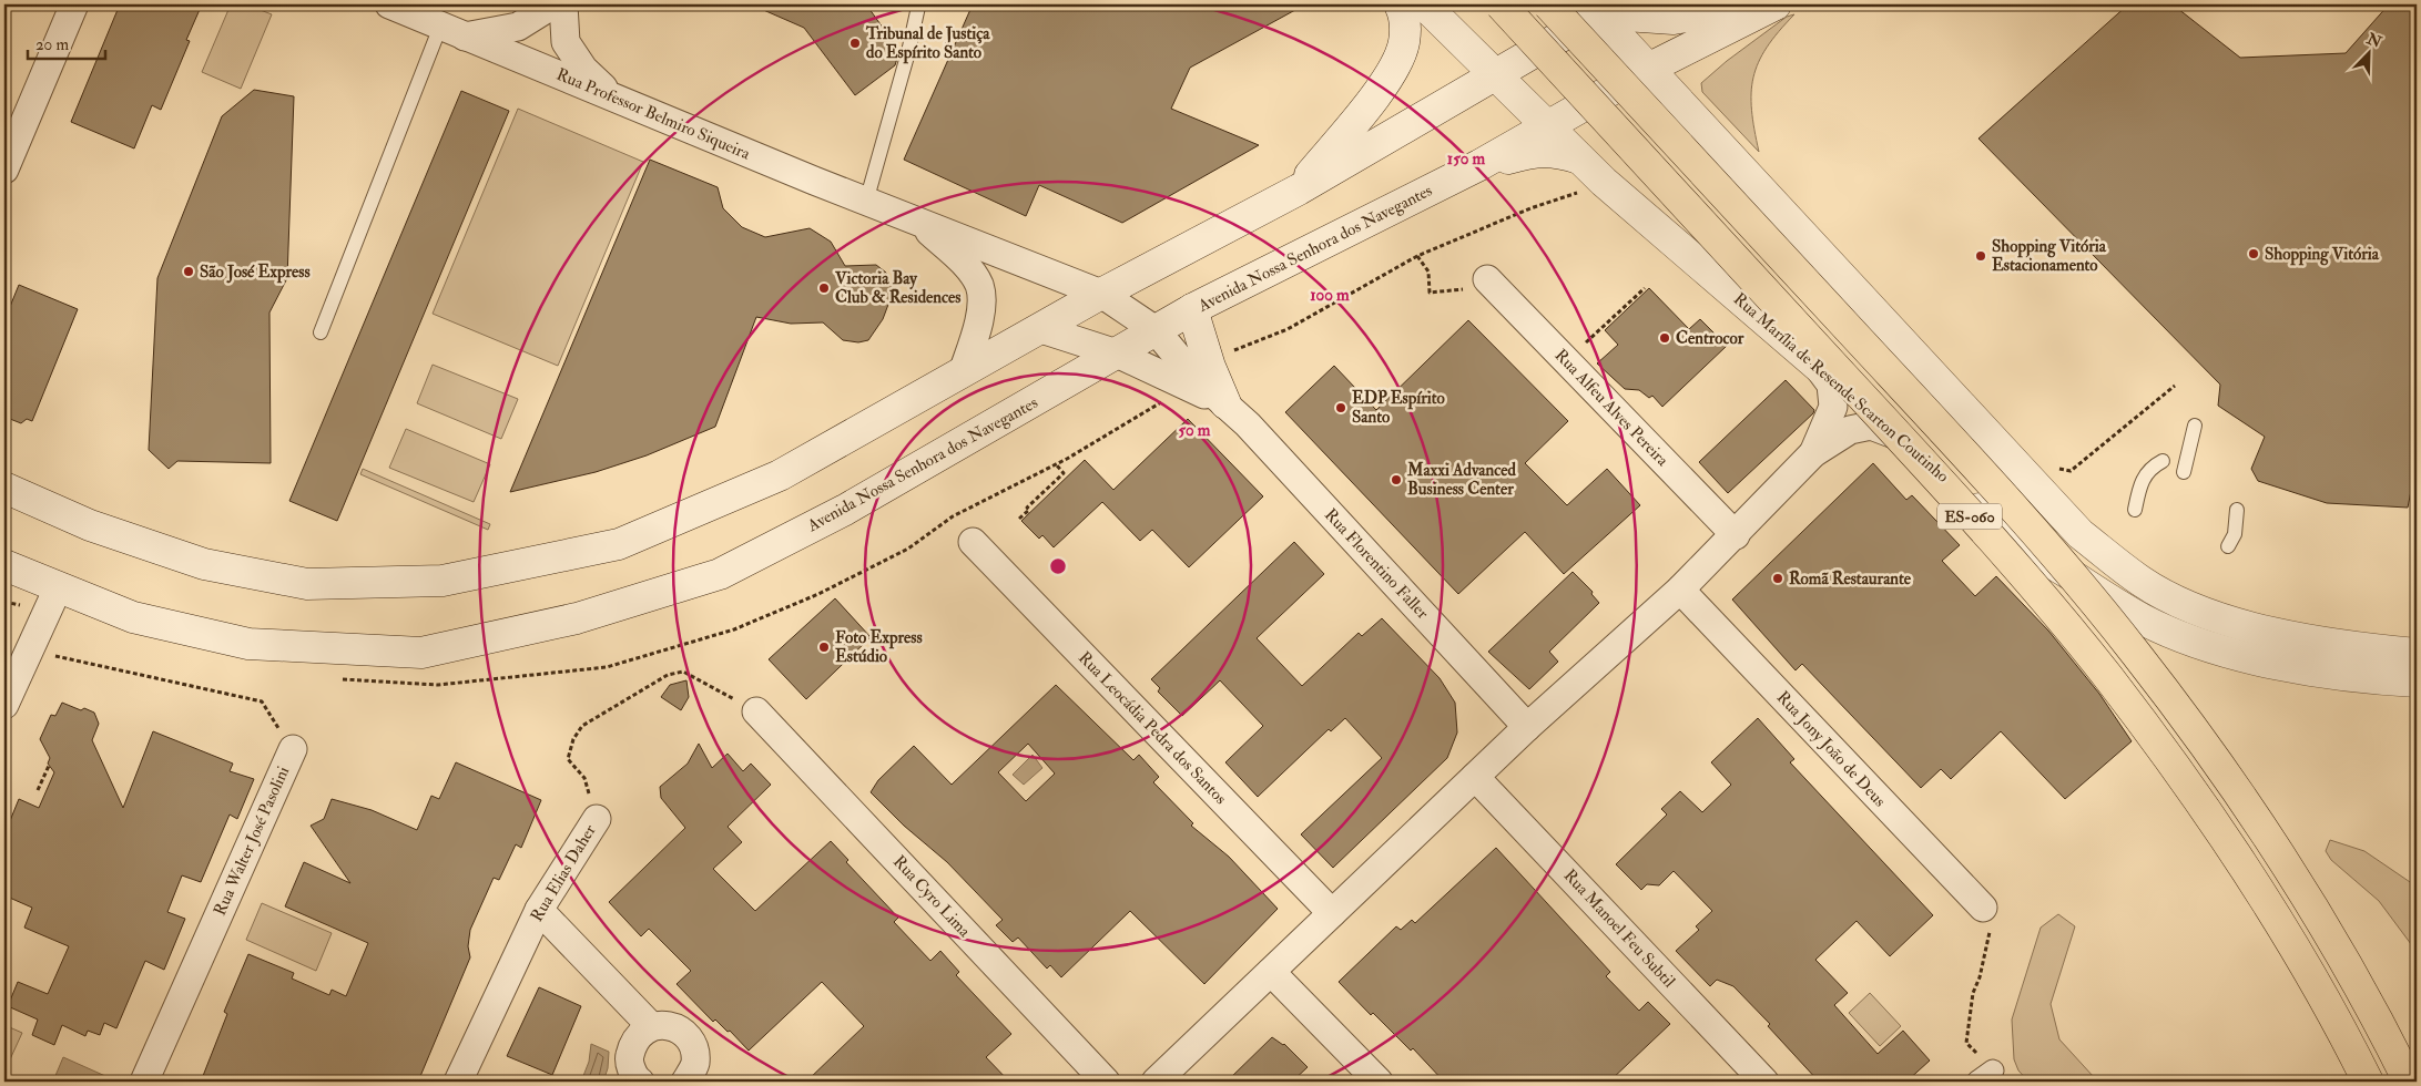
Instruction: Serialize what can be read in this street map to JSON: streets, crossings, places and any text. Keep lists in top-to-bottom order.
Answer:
{
  "streets": {
    "main road": ["Avenida Nossa Senhora dos Navegantes", "Rua Marília de Resende Scarton Coutinho", "ES-060"],
    "street": [
      "Rua Professor Belmiro Siqueira",
      "Rua Alfeu Alves Pereira",
      "Rua Florentino Faller",
      "Rua Leocádia Pedra dos Santos",
      "Rua Jony João de Deus",
      "Rua Walter José Pasolini",
      "Rua Elias Daher",
      "Rua Cyro Lima",
      "Rua Manoel Feu Subtil"
    ]
  },
  "crossings": [
    ["Rua Professor Belmiro Siqueira", "Rua Florentino Faller"],
    ["Avenida Nossa Senhora dos Navegantes", "Rua Marília de Resende Scarton Coutinho"],
    ["Avenida Nossa Senhora dos Navegantes", "Rua Florentino Faller"],
    ["Rua Elias Daher", "Rua Cyro Lima"]
  ],
  "places": [
    "Tribunal de Justiça do Espírito Santo",
    "Shopping Vitória",
    "Shopping Vitória Estacionamento",
    "São José Express",
    "Victoria Bay Club & Residences",
    "Centrocor",
    "EDP Espírito Santo",
    "Maxxi Advanced Business Center",
    "Romã Restaurante",
    "Foto Express Estúdio"
  ],
  "scale_bar": "20 m",
  "north": "top right",
  "rings": ["150 m", "100 m", "50 m"]
}
